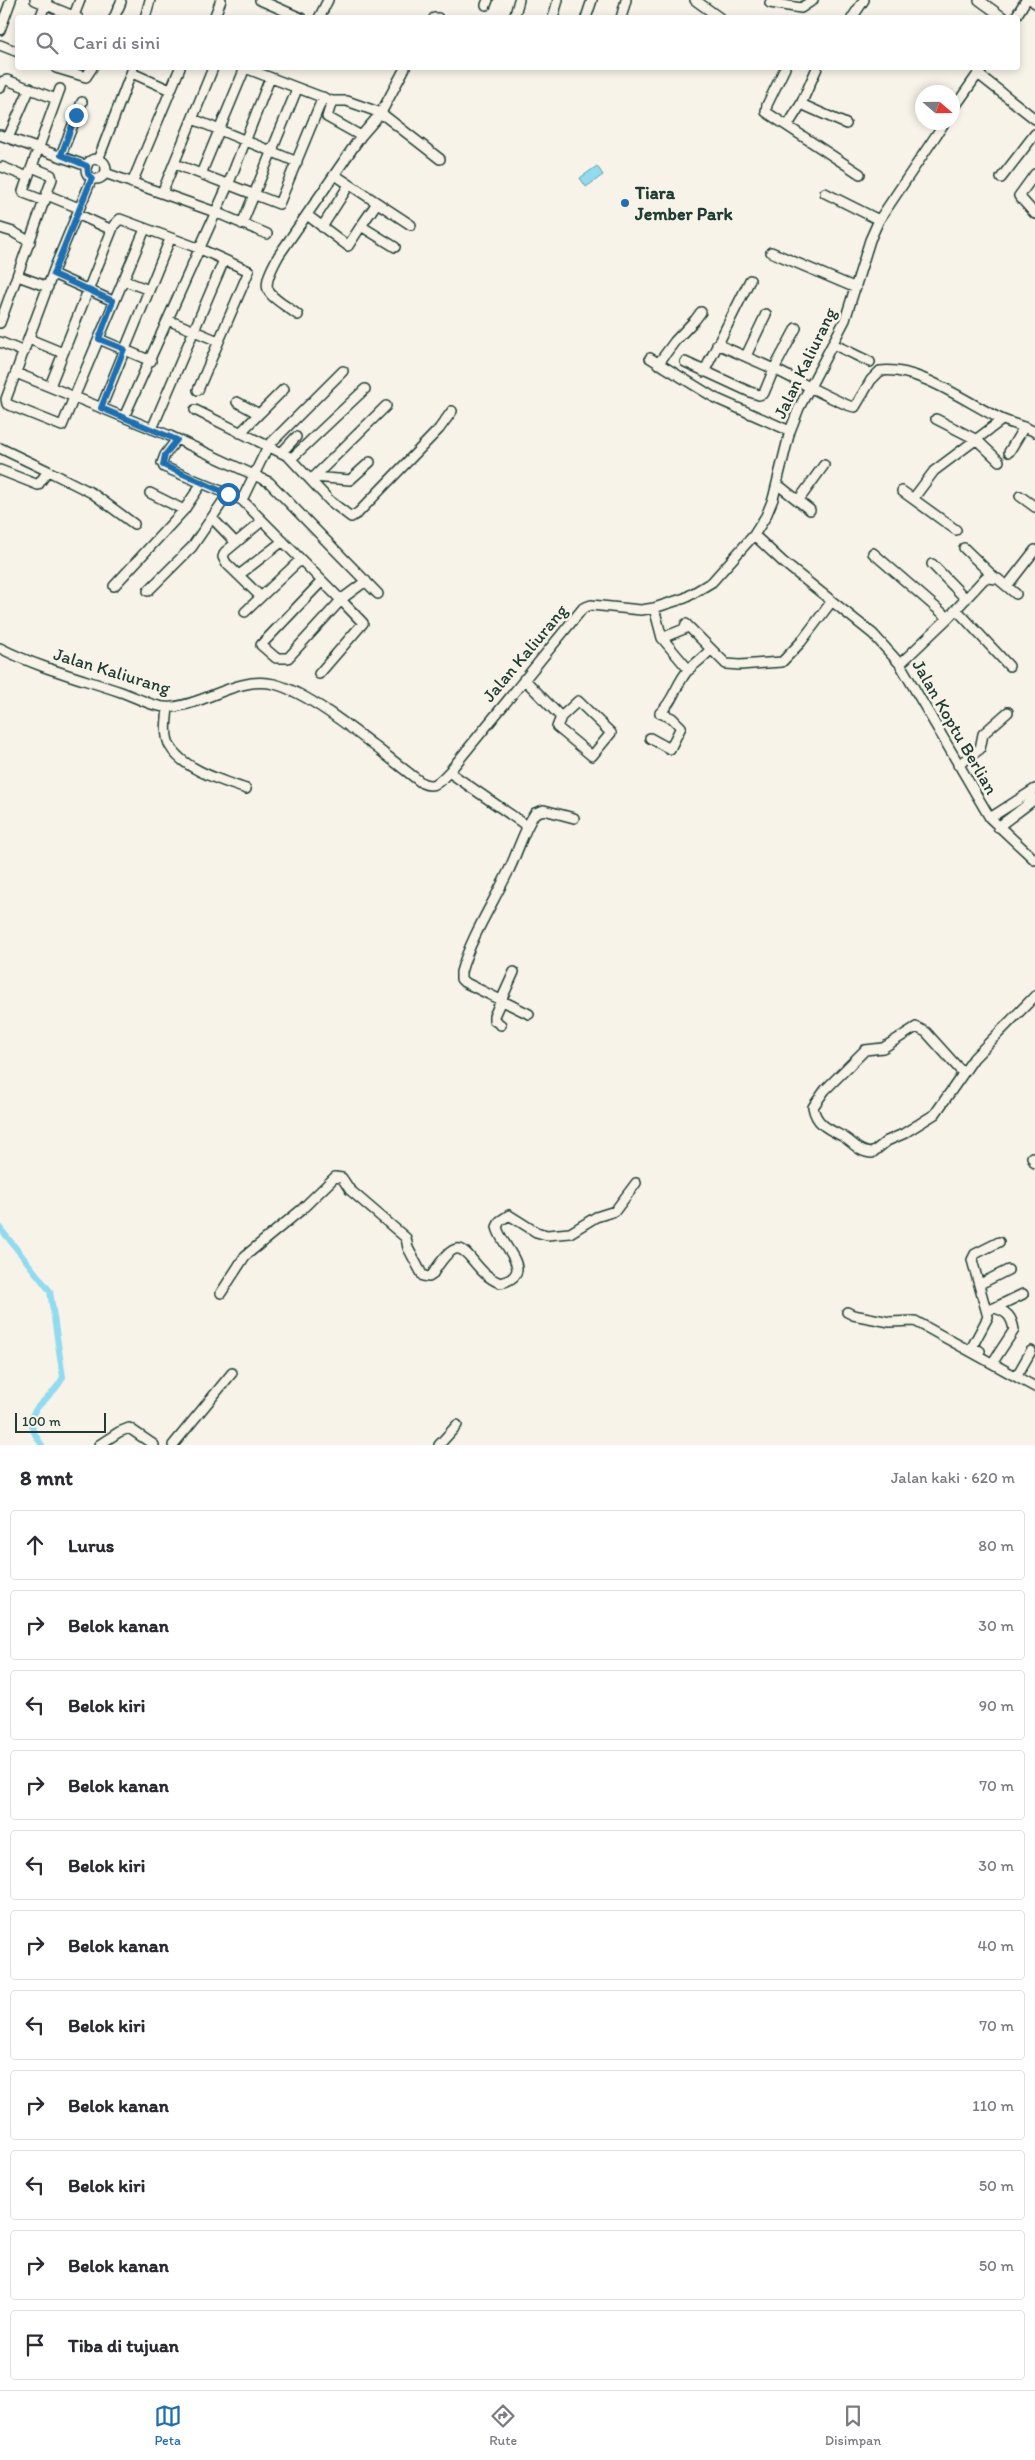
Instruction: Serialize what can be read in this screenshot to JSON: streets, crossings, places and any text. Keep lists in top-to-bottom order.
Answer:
{
  "streets": {
    "street": ["Jalan Kaliurang", "Jalan Koptu Berlian"]
  },
  "crossings": [
    ["Jalan Kaliurang", "Jalan Koptu Berlian"]
  ],
  "places": ["Tiara Jember Park"],
  "scale_bar": "100 m",
  "north": "right",
  "page": {
    "search": "Cari di sini",
    "scale": "100 m",
    "heading": ["8 mnt", "Jalan kaki · 620 m"],
    "list": [
      ["Lurus", "80 m"],
      ["Belok kanan", "30 m"],
      ["Belok kiri", "90 m"],
      ["Belok kanan", "70 m"],
      ["Belok kiri", "30 m"],
      ["Belok kanan", "40 m"],
      ["Belok kiri", "70 m"],
      ["Belok kanan", "110 m"],
      ["Belok kiri", "50 m"],
      ["Belok kanan", "50 m"],
      "Tiba di tujuan"
    ],
    "nav": ["Peta", "Rute", "Disimpan"]
  }
}
